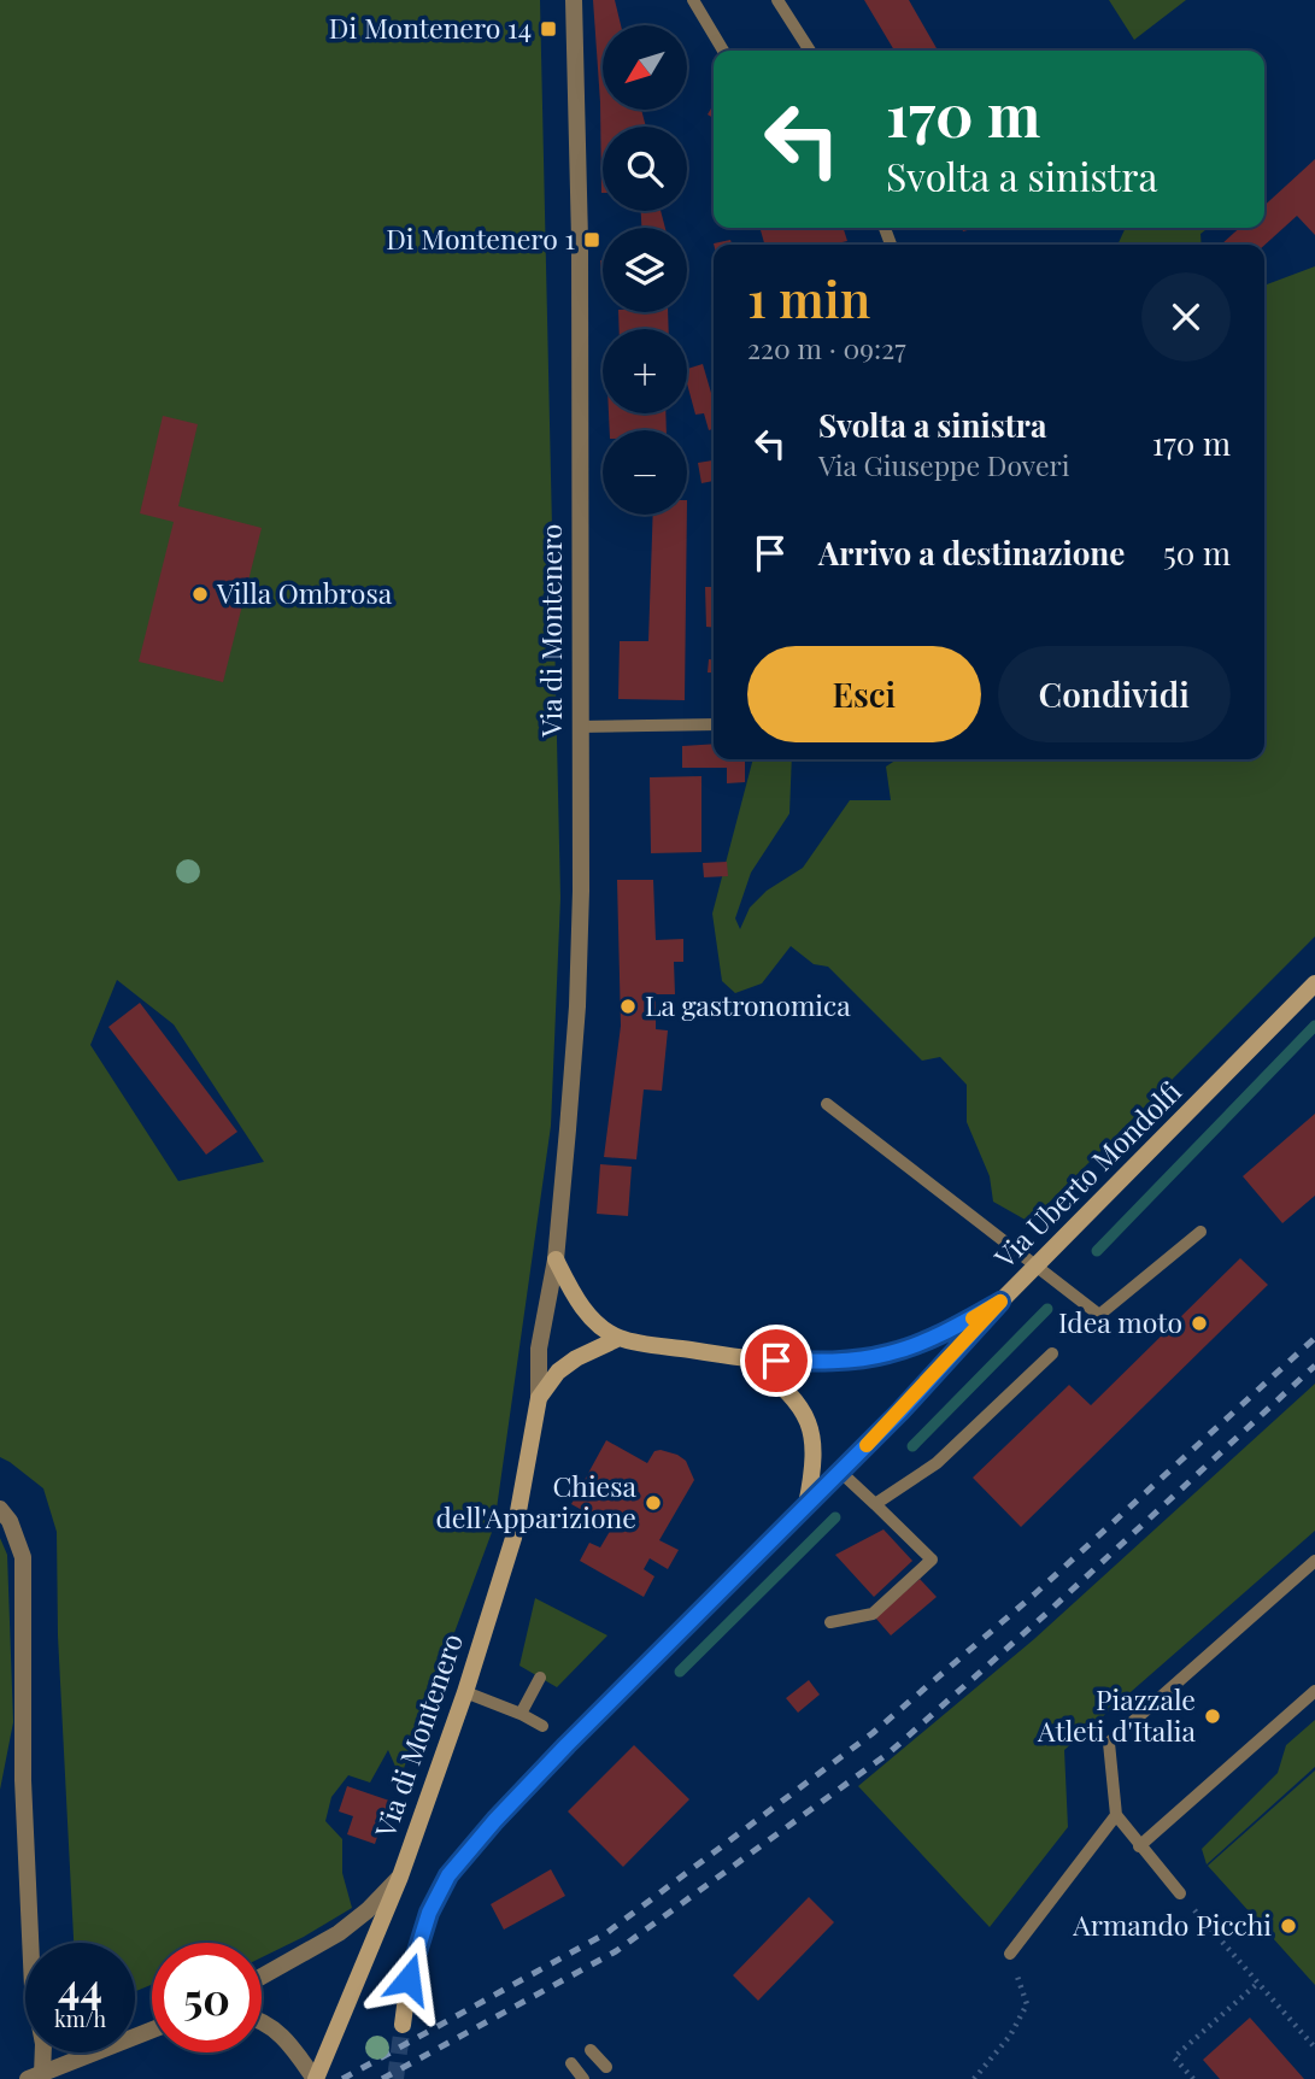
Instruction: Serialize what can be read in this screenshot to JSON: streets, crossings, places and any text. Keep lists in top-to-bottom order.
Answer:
{
  "streets": {
    "main road": ["Via di Montenero", "Via Uberto Mondolfi"]
  },
  "places": {
    "transit": ["Di Montenero 14", "Di Montenero 1"],
    "other": [
      "Villa Ombrosa",
      "La gastronomica",
      "Idea moto",
      "Chiesa dell'Apparizione",
      "Piazzale Atleti d'Italia",
      "Armando Picchi"
    ]
  },
  "north": "bottom left",
  "page": {
    "map_buttons": ["+", "−"],
    "turn": ["170 m", "Svolta a sinistra"],
    "heading": ["1 min", "220 m · 09:27"],
    "list": [
      {
        "name": "Svolta a sinistra",
        "note": "Via Giuseppe Doveri",
        "value": "170 m"
      },
      {
        "name": "Arrivo a destinazione",
        "value": "50 m"
      }
    ],
    "buttons": ["Esci", "Condividi"],
    "speed": "44 km/h",
    "limit": "50"
  }
}
